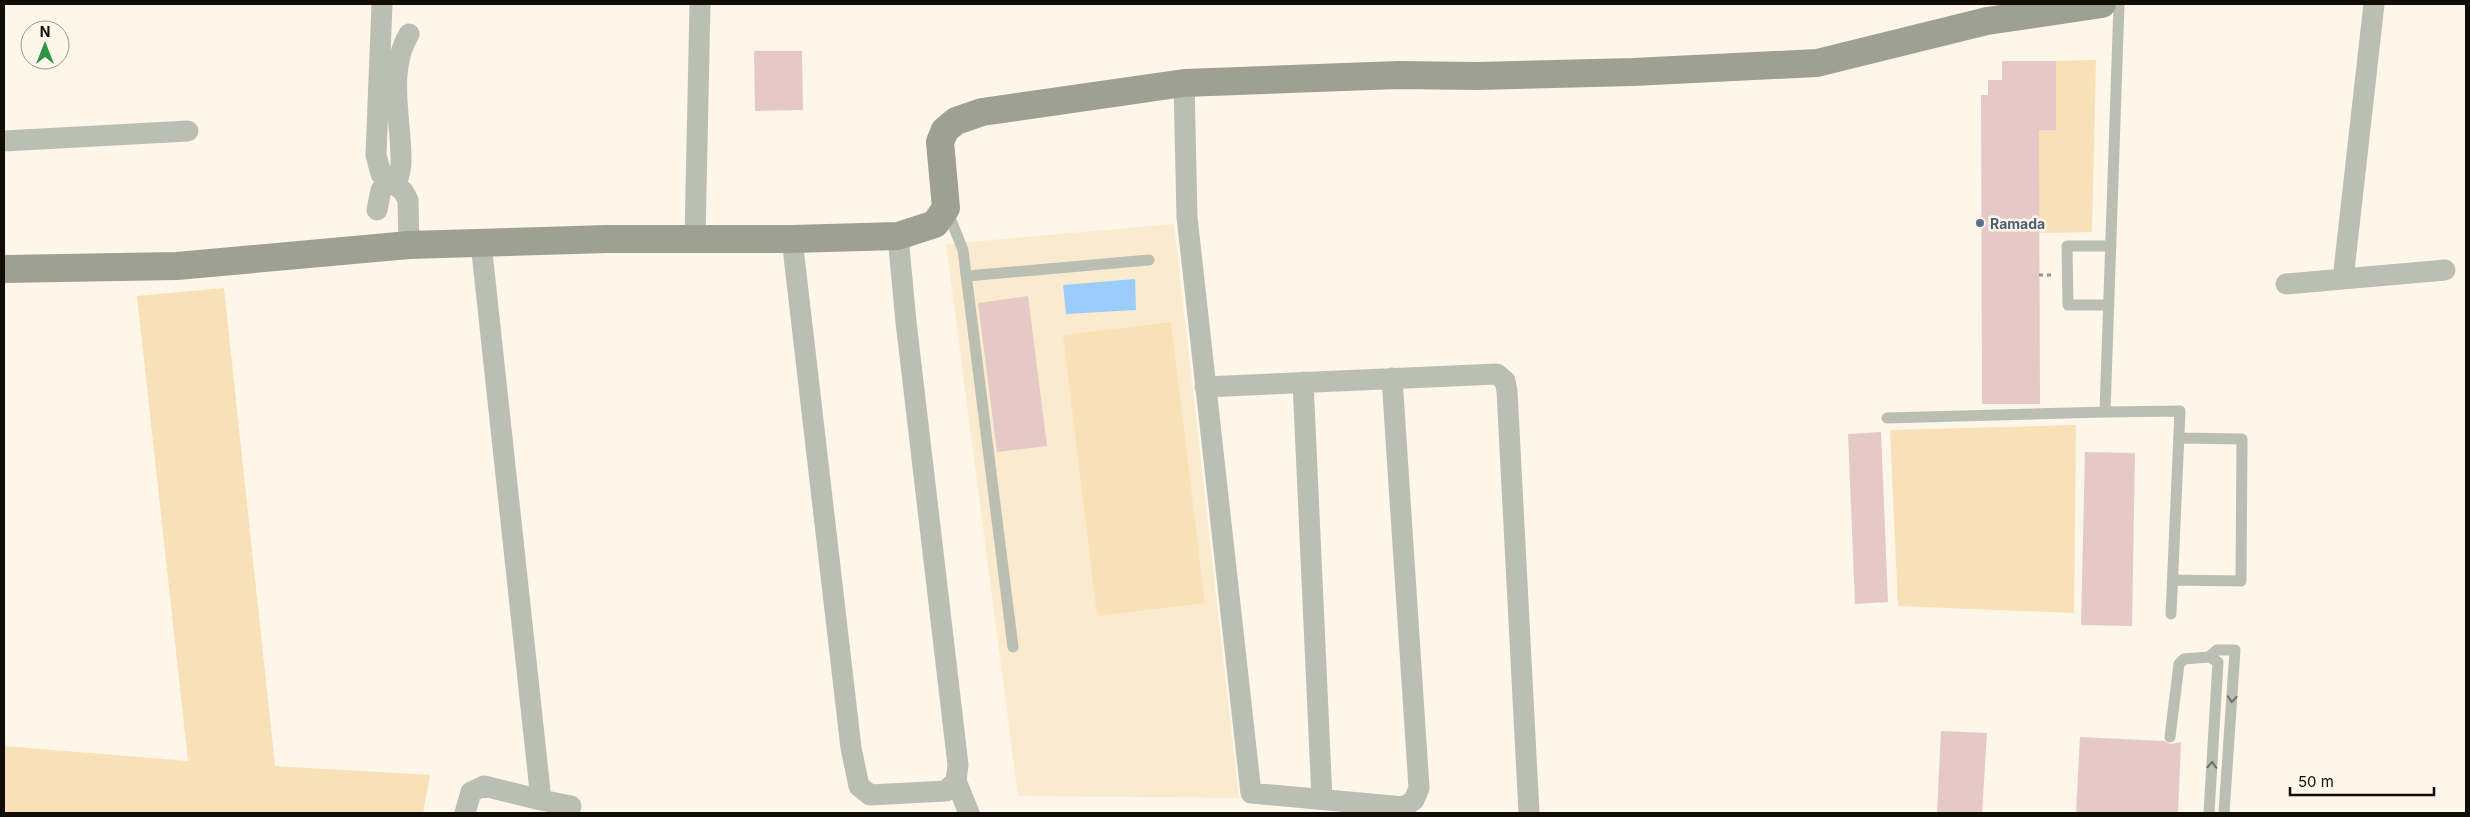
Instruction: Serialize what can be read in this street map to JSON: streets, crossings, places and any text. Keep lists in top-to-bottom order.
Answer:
{
  "places": ["Ramada"],
  "scale_bar": "50 m",
  "north": "top"
}
